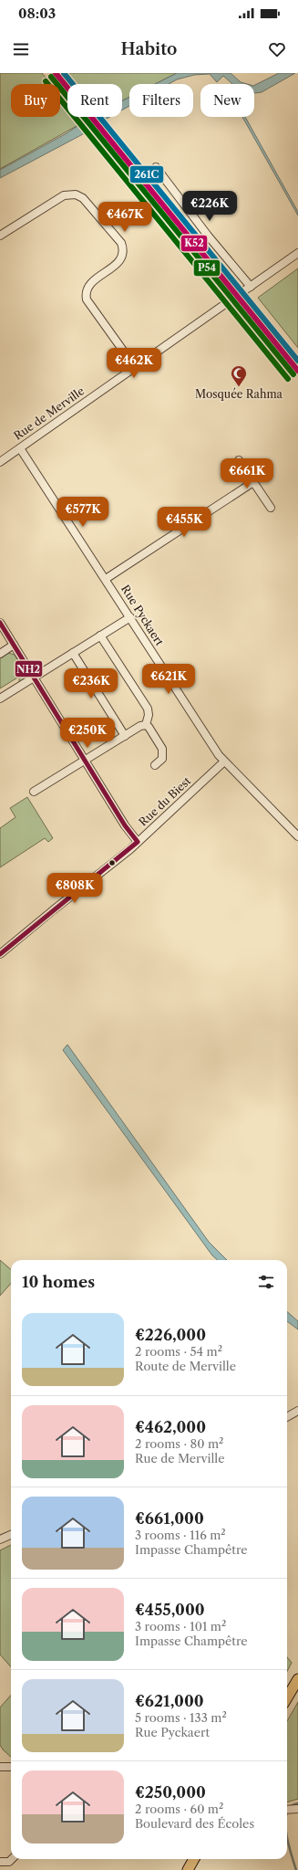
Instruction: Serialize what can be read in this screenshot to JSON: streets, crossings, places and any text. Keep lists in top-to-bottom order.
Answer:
{
  "streets": {
    "street": ["Rue de Merville", "Rue Pyckaert", "Rue du Biest"]
  },
  "crossings": [
    ["Rue de Merville", "Rue Pyckaert"],
    ["Rue Pyckaert", "Rue du Biest"]
  ],
  "places": {
    "mosque": ["Mosquée Rahma"]
  },
  "lines": [
    "transit line K52",
    "transit line 261C",
    "transit line P54",
    "transit line NH2"
  ],
  "page": {
    "status": "08:03",
    "header": "Habito",
    "chip": [
      "Buy",
      "Rent",
      "Filters",
      "New"
    ],
    "price": [
      "€226K",
      "€467K",
      "€462K",
      "€661K",
      "€577K",
      "€455K",
      "€621K",
      "€236K",
      "€250K",
      "€808K"
    ],
    "heading": "10 homes",
    "list": [
      {
        "name": "€226,000",
        "note": "2 rooms · 54 m² · Route de Merville"
      },
      {
        "name": "€462,000",
        "note": "2 rooms · 80 m² · Rue de Merville"
      },
      {
        "name": "€661,000",
        "note": "3 rooms · 116 m² · Impasse Champêtre"
      },
      {
        "name": "€455,000",
        "note": "3 rooms · 101 m² · Impasse Champêtre"
      },
      {
        "name": "€621,000",
        "note": "5 rooms · 133 m² · Rue Pyckaert"
      },
      {
        "name": "€250,000",
        "note": "2 rooms · 60 m² · Boulevard des Écoles"
      }
    ]
  }
}
